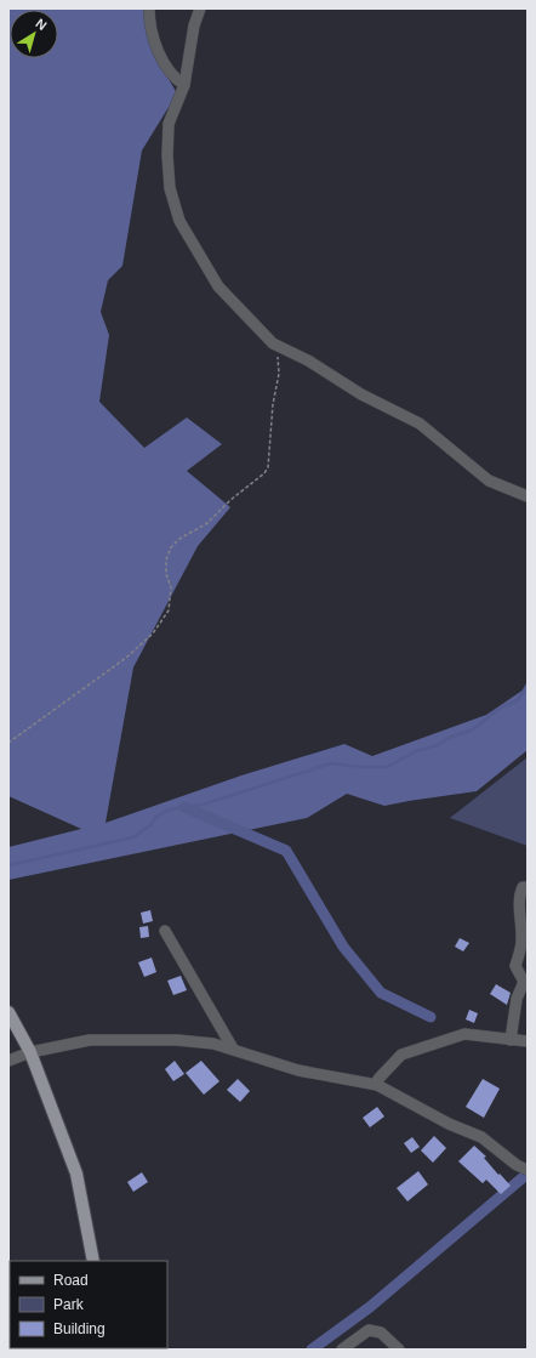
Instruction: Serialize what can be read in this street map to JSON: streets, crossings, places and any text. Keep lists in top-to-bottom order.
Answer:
{
  "legend": ["Road", "Park", "Building"],
  "north": "top right"
}
